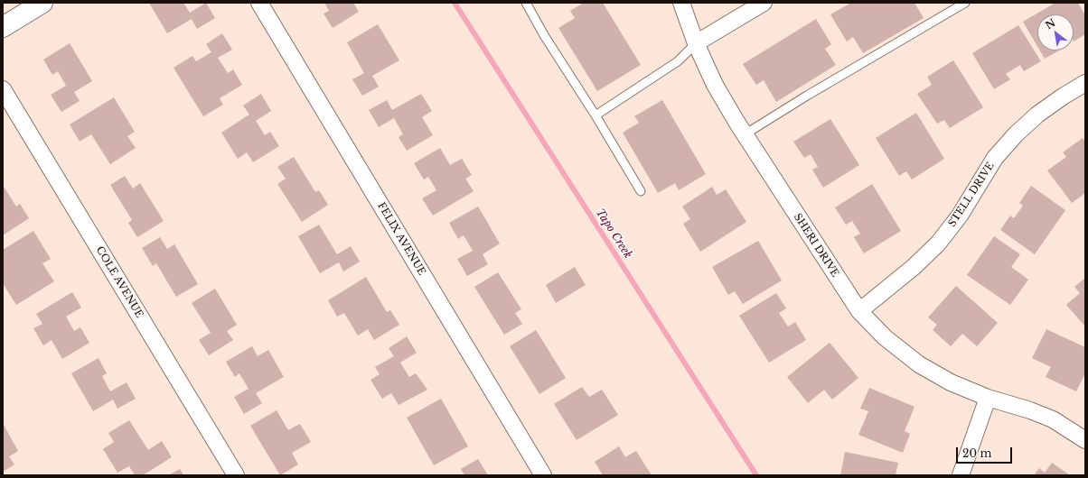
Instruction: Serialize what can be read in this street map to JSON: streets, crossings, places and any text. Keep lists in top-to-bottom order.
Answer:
{
  "streets": {
    "street": [
      "STELL DRIVE",
      "FELIX AVENUE",
      "SHERI DRIVE",
      "COLE AVENUE"
    ]
  },
  "crossings": [
    ["STELL DRIVE", "SHERI DRIVE"]
  ],
  "water": ["Tapo Creek"],
  "scale_bar": "20 m",
  "north": "top left"
}
